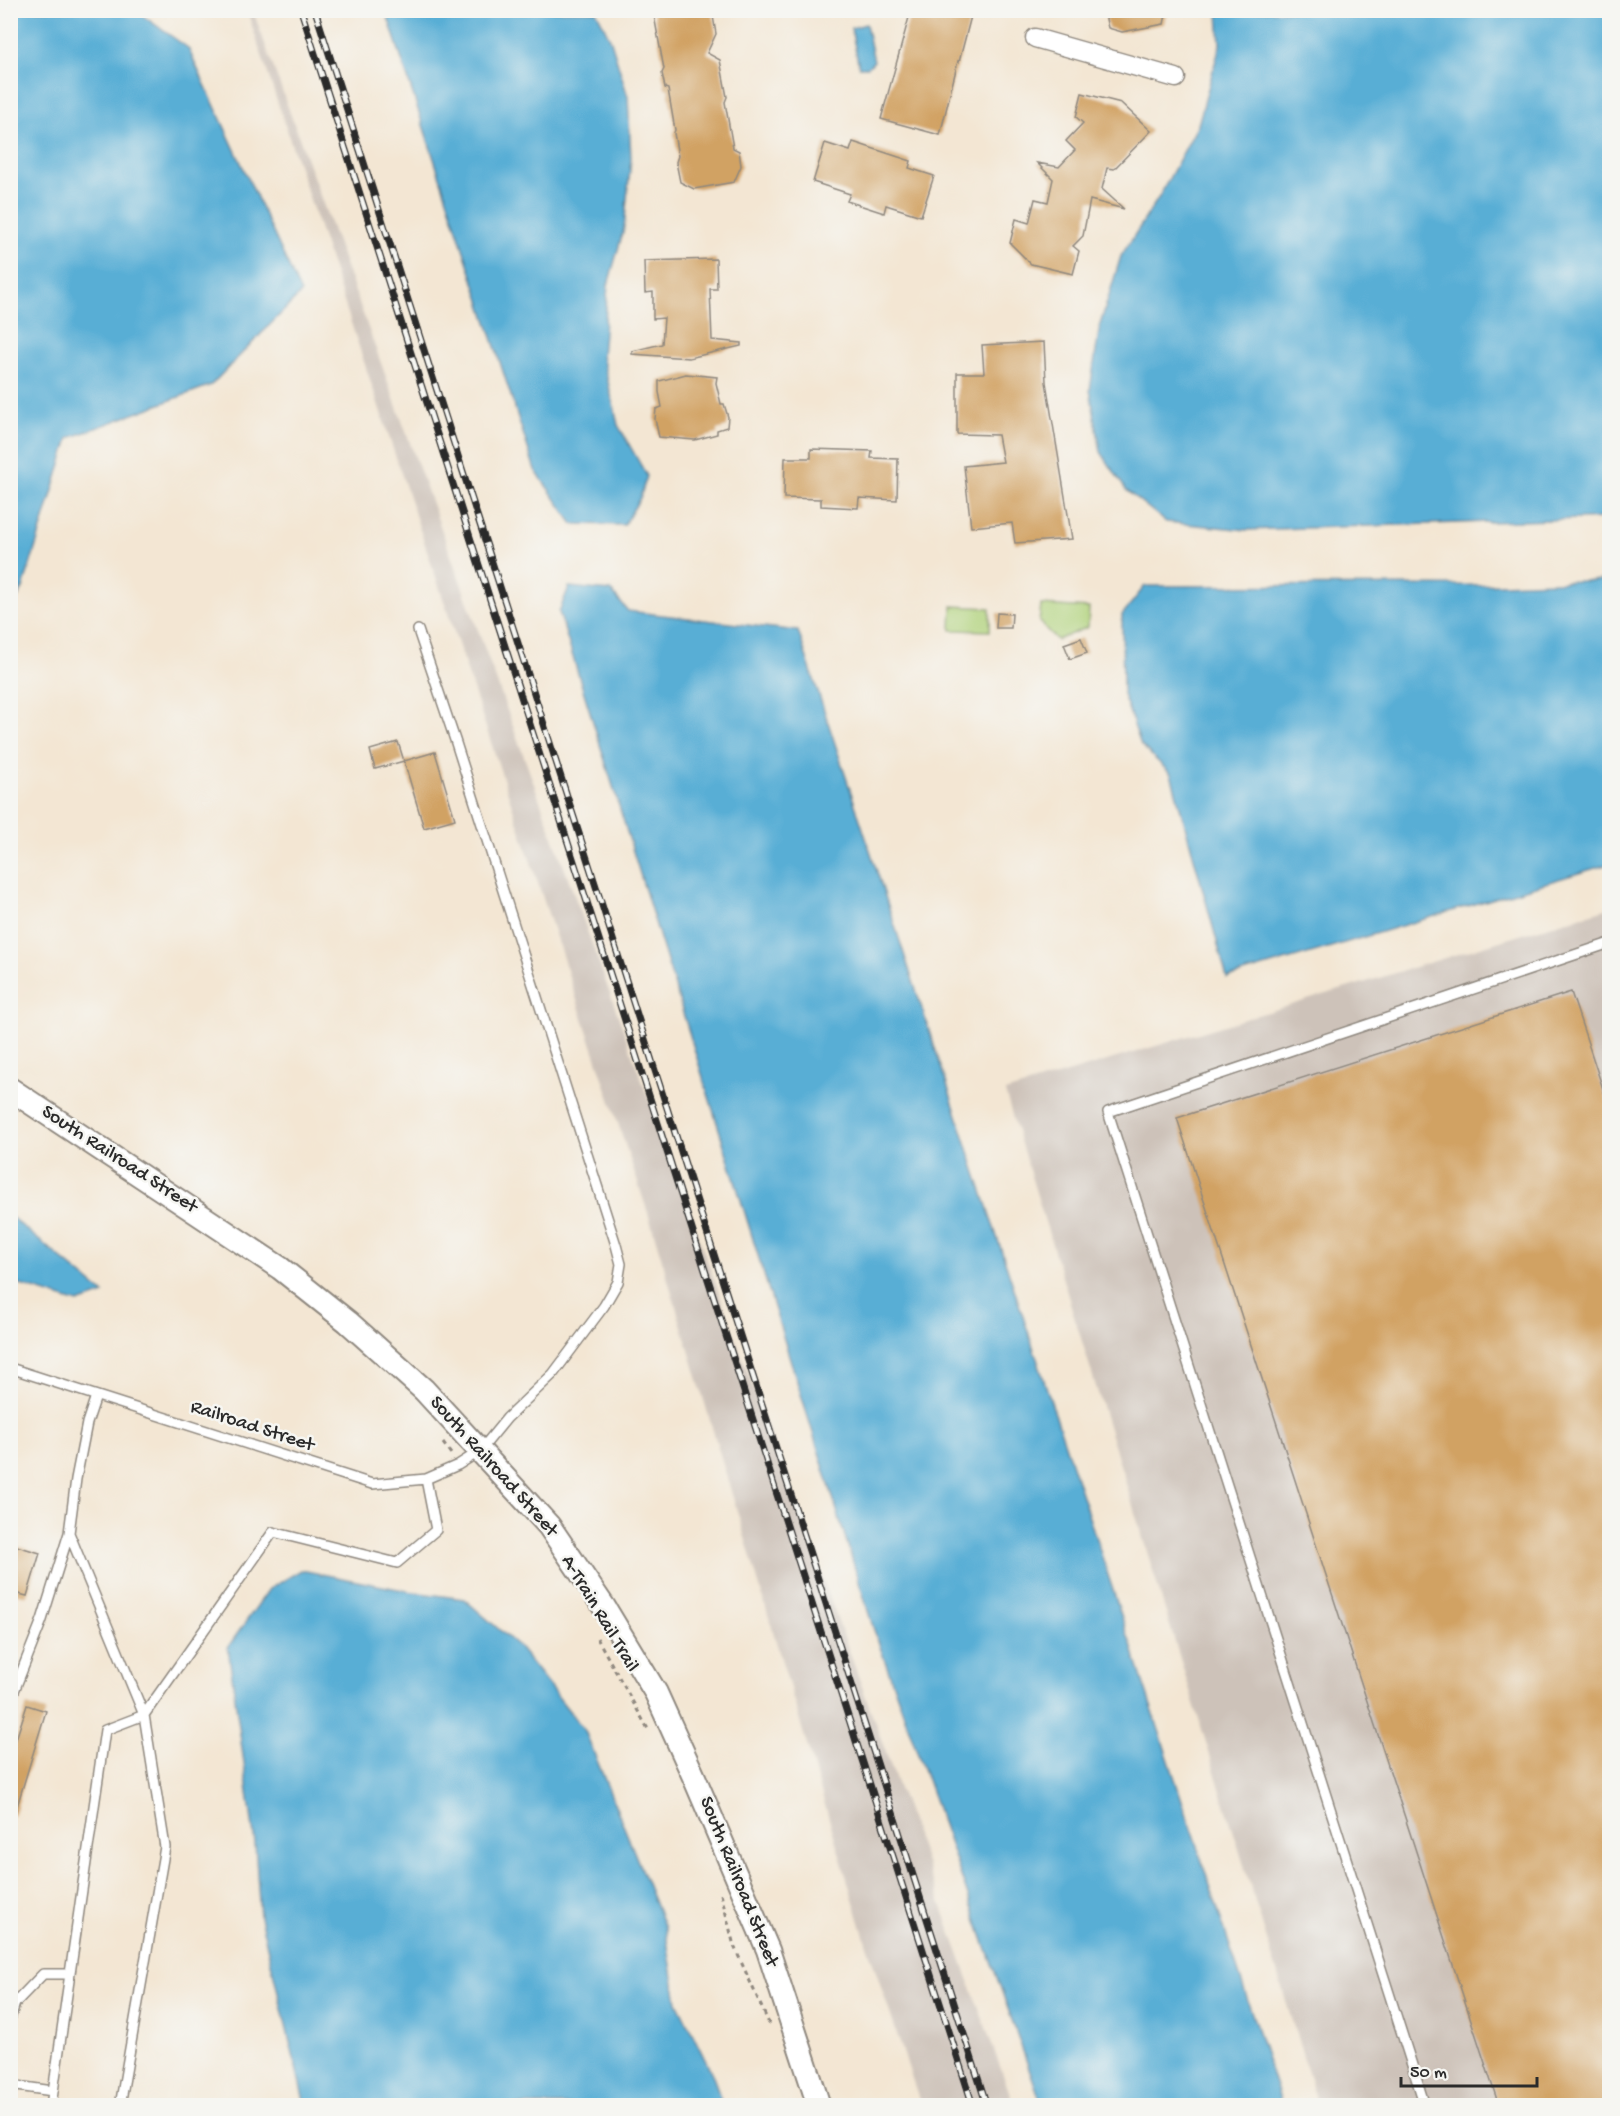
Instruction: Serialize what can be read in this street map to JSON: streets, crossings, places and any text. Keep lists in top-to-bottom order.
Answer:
{
  "streets": {
    "street": ["South Railroad Street"],
    "lane": ["Railroad Street"],
    "path": ["A-Train Rail Trail"]
  },
  "crossings": [
    ["South Railroad Street", "Railroad Street"]
  ],
  "scale_bar": "50 m"
}
